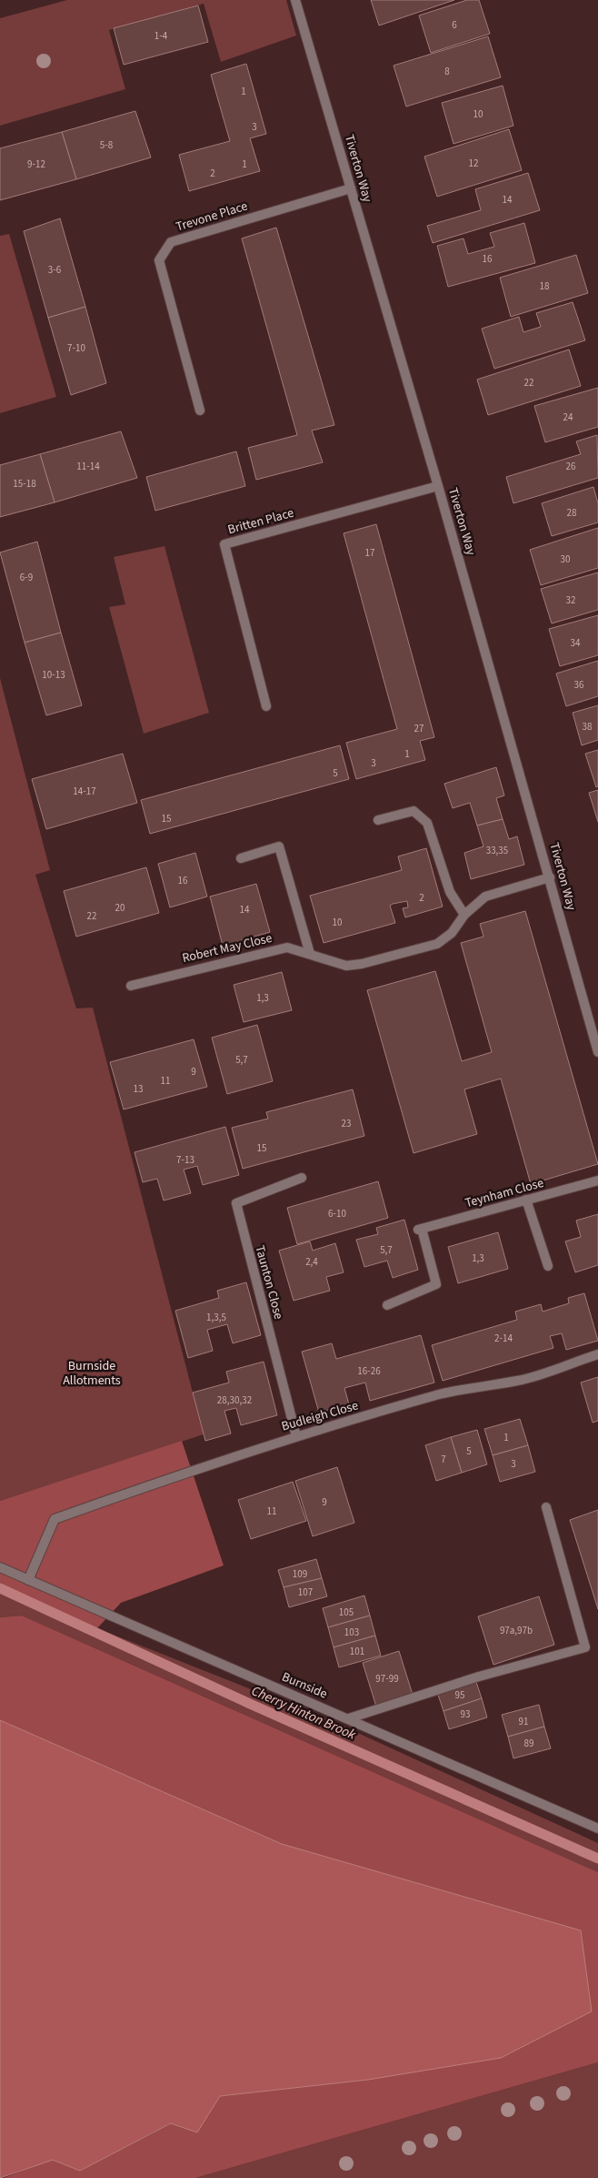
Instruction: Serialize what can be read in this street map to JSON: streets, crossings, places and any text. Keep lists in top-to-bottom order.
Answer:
{
  "streets": {
    "street": [
      "Tiverton Way",
      "Trevone Place",
      "Britten Place",
      "Robert May Close",
      "Teynham Close",
      "Taunton Close",
      "Budleigh Close",
      "Burnside"
    ]
  },
  "crossings": [
    ["Tiverton Way", "Trevone Place"],
    ["Tiverton Way", "Britten Place"],
    ["Tiverton Way", "Robert May Close"],
    ["Taunton Close", "Budleigh Close"],
    ["Budleigh Close", "Burnside"]
  ],
  "water": ["Cherry Hinton Brook"],
  "parks": ["Burnside Allotments"],
  "house_numbers": [
    "6",
    "1-4",
    "8",
    "1",
    "10",
    "3",
    "5-8",
    "12",
    "9-12",
    "1",
    "2",
    "14",
    "16",
    "3-6",
    "18",
    "7-10",
    "22",
    "24",
    "11-14",
    "26",
    "15-18",
    "28",
    "17",
    "30",
    "6-9",
    "32",
    "34",
    "10-13",
    "36",
    "38",
    "27",
    "1",
    "3",
    "5",
    "14-17",
    "15",
    "33,35",
    "16",
    "2",
    "20",
    "14",
    "22",
    "10",
    "1,3",
    "5,7",
    "9",
    "11",
    "13",
    "23",
    "15",
    "7-13",
    "6-10",
    "5,7",
    "1,3",
    "2,4",
    "1,3,5",
    "2-14",
    "16-26",
    "28,30,32",
    "1",
    "5",
    "7",
    "3",
    "9",
    "11",
    "109",
    "107",
    "105",
    "97a,97b",
    "103",
    "101",
    "97-99",
    "95",
    "93",
    "91",
    "89"
  ]
}
